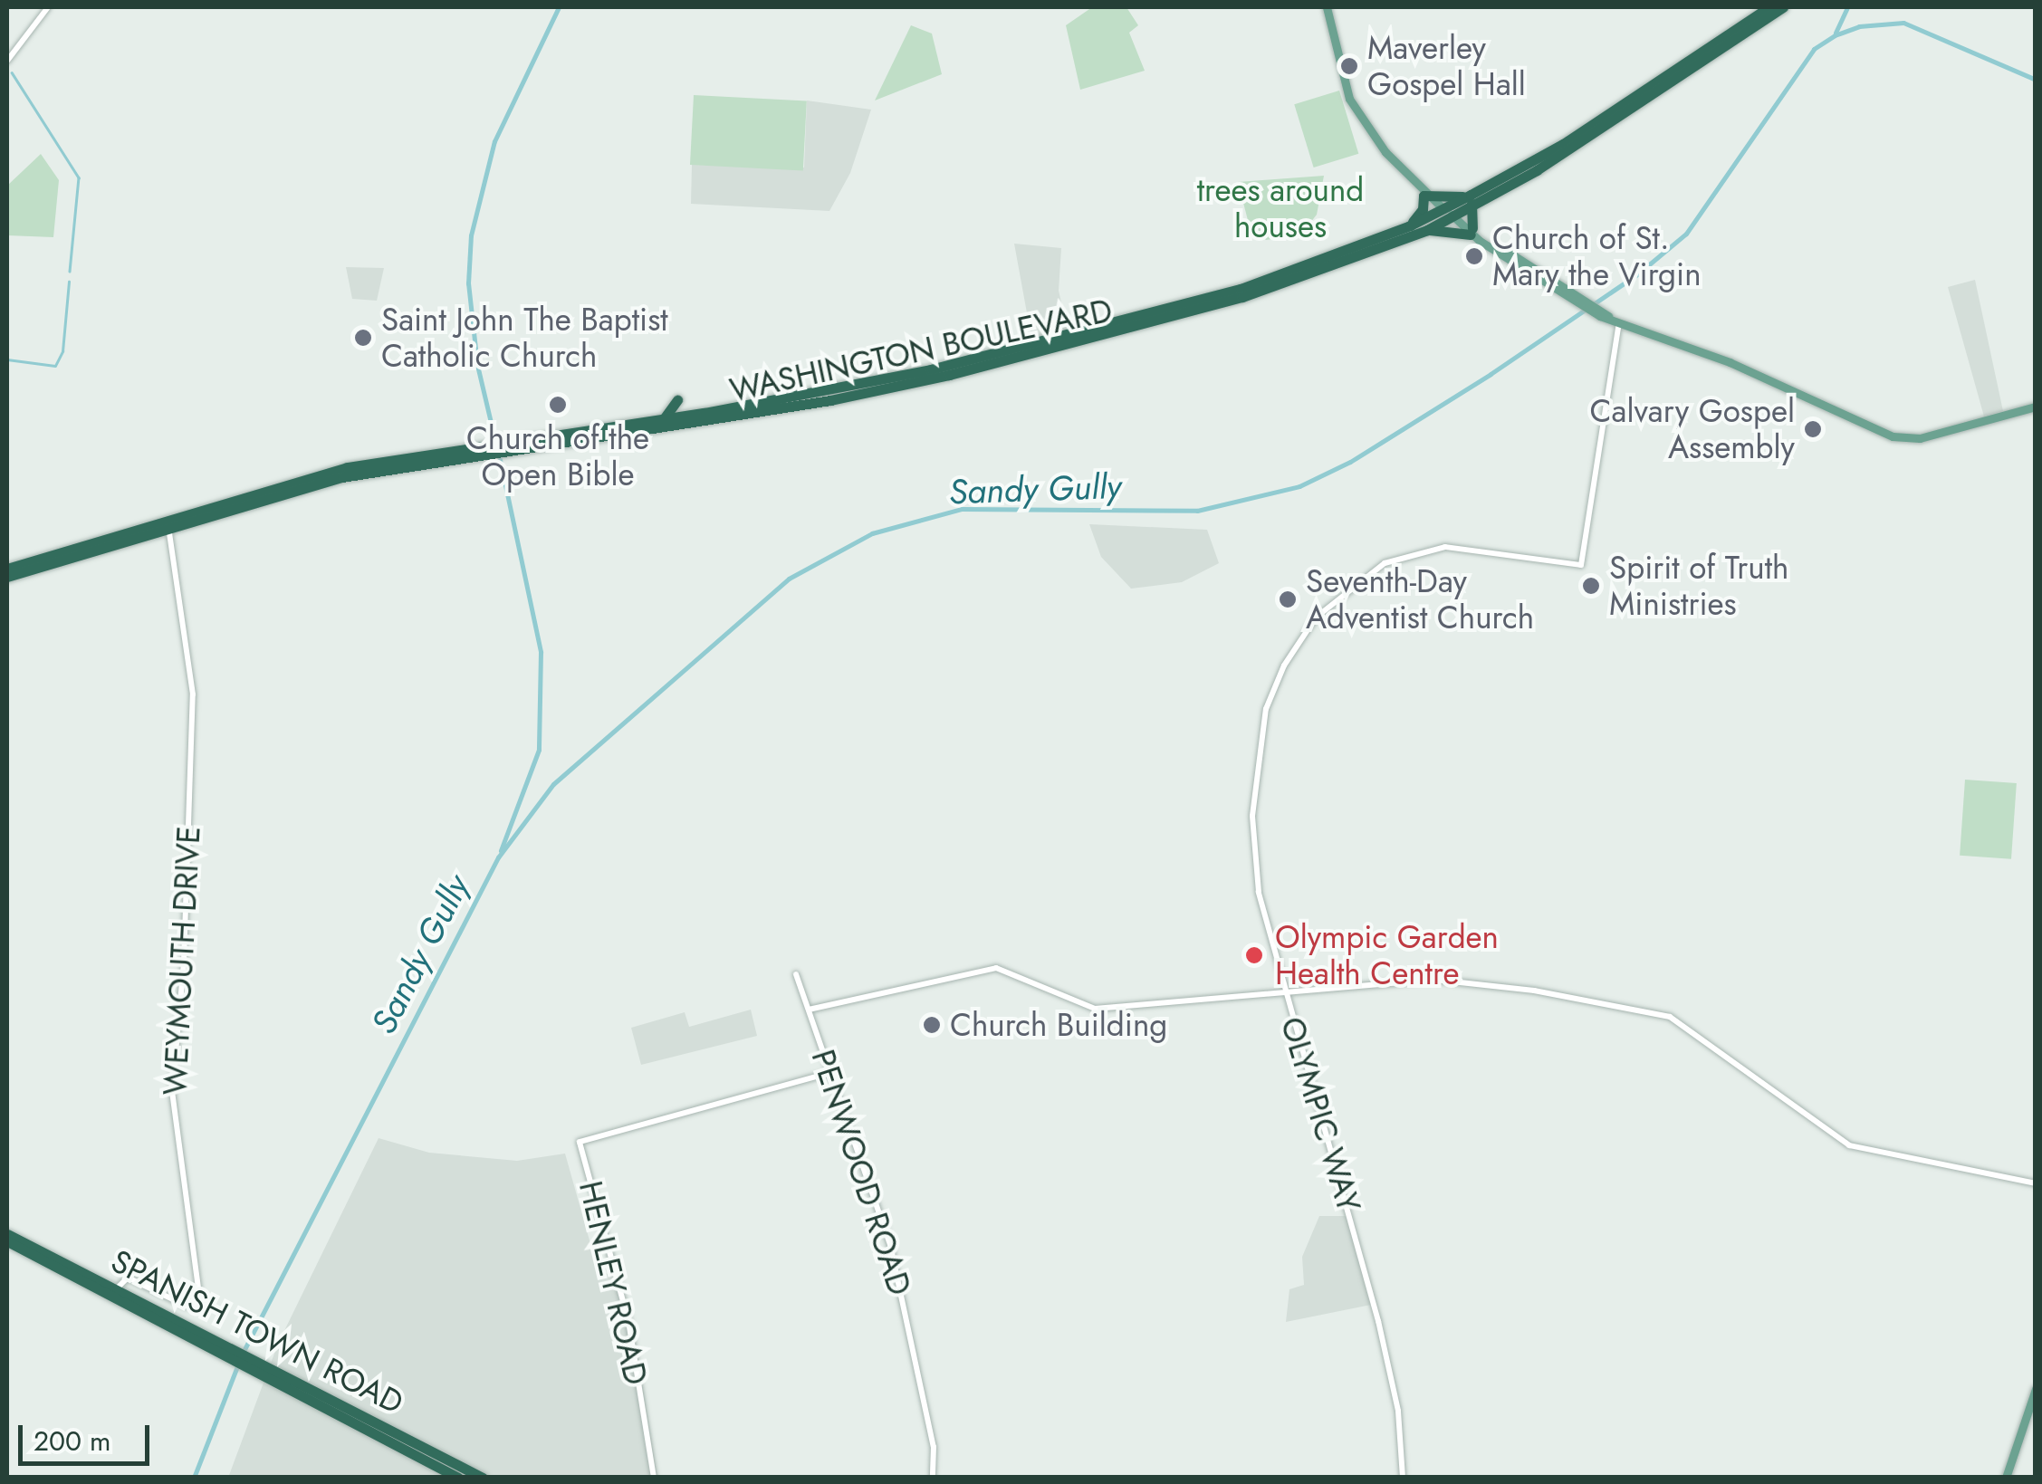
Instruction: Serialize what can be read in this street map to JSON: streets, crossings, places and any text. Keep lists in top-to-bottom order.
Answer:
{
  "streets": {
    "highway": ["WASHINGTON BOULEVARD", "SPANISH TOWN ROAD"],
    "street": [
      "WEYMOUTH DRIVE",
      "OLYMPIC WAY",
      "PENWOOD ROAD",
      "HENLEY ROAD"
    ]
  },
  "crossings": [
    ["WASHINGTON BOULEVARD", "WEYMOUTH DRIVE"],
    ["WEYMOUTH DRIVE", "SPANISH TOWN ROAD"],
    ["PENWOOD ROAD", "HENLEY ROAD"]
  ],
  "water": ["Sandy Gully"],
  "parks": ["trees around houses"],
  "places": [
    "Maverley Gospel Hall",
    "Church of St. Mary the Virgin",
    "Saint John The Baptist Catholic Church",
    "Church of the Open Bible",
    "Calvary Gospel Assembly",
    "Spirit of Truth Ministries",
    "Seventh-Day Adventist Church",
    "Olympic Garden Health Centre",
    "Church Building"
  ],
  "scale_bar": "200 m"
}
